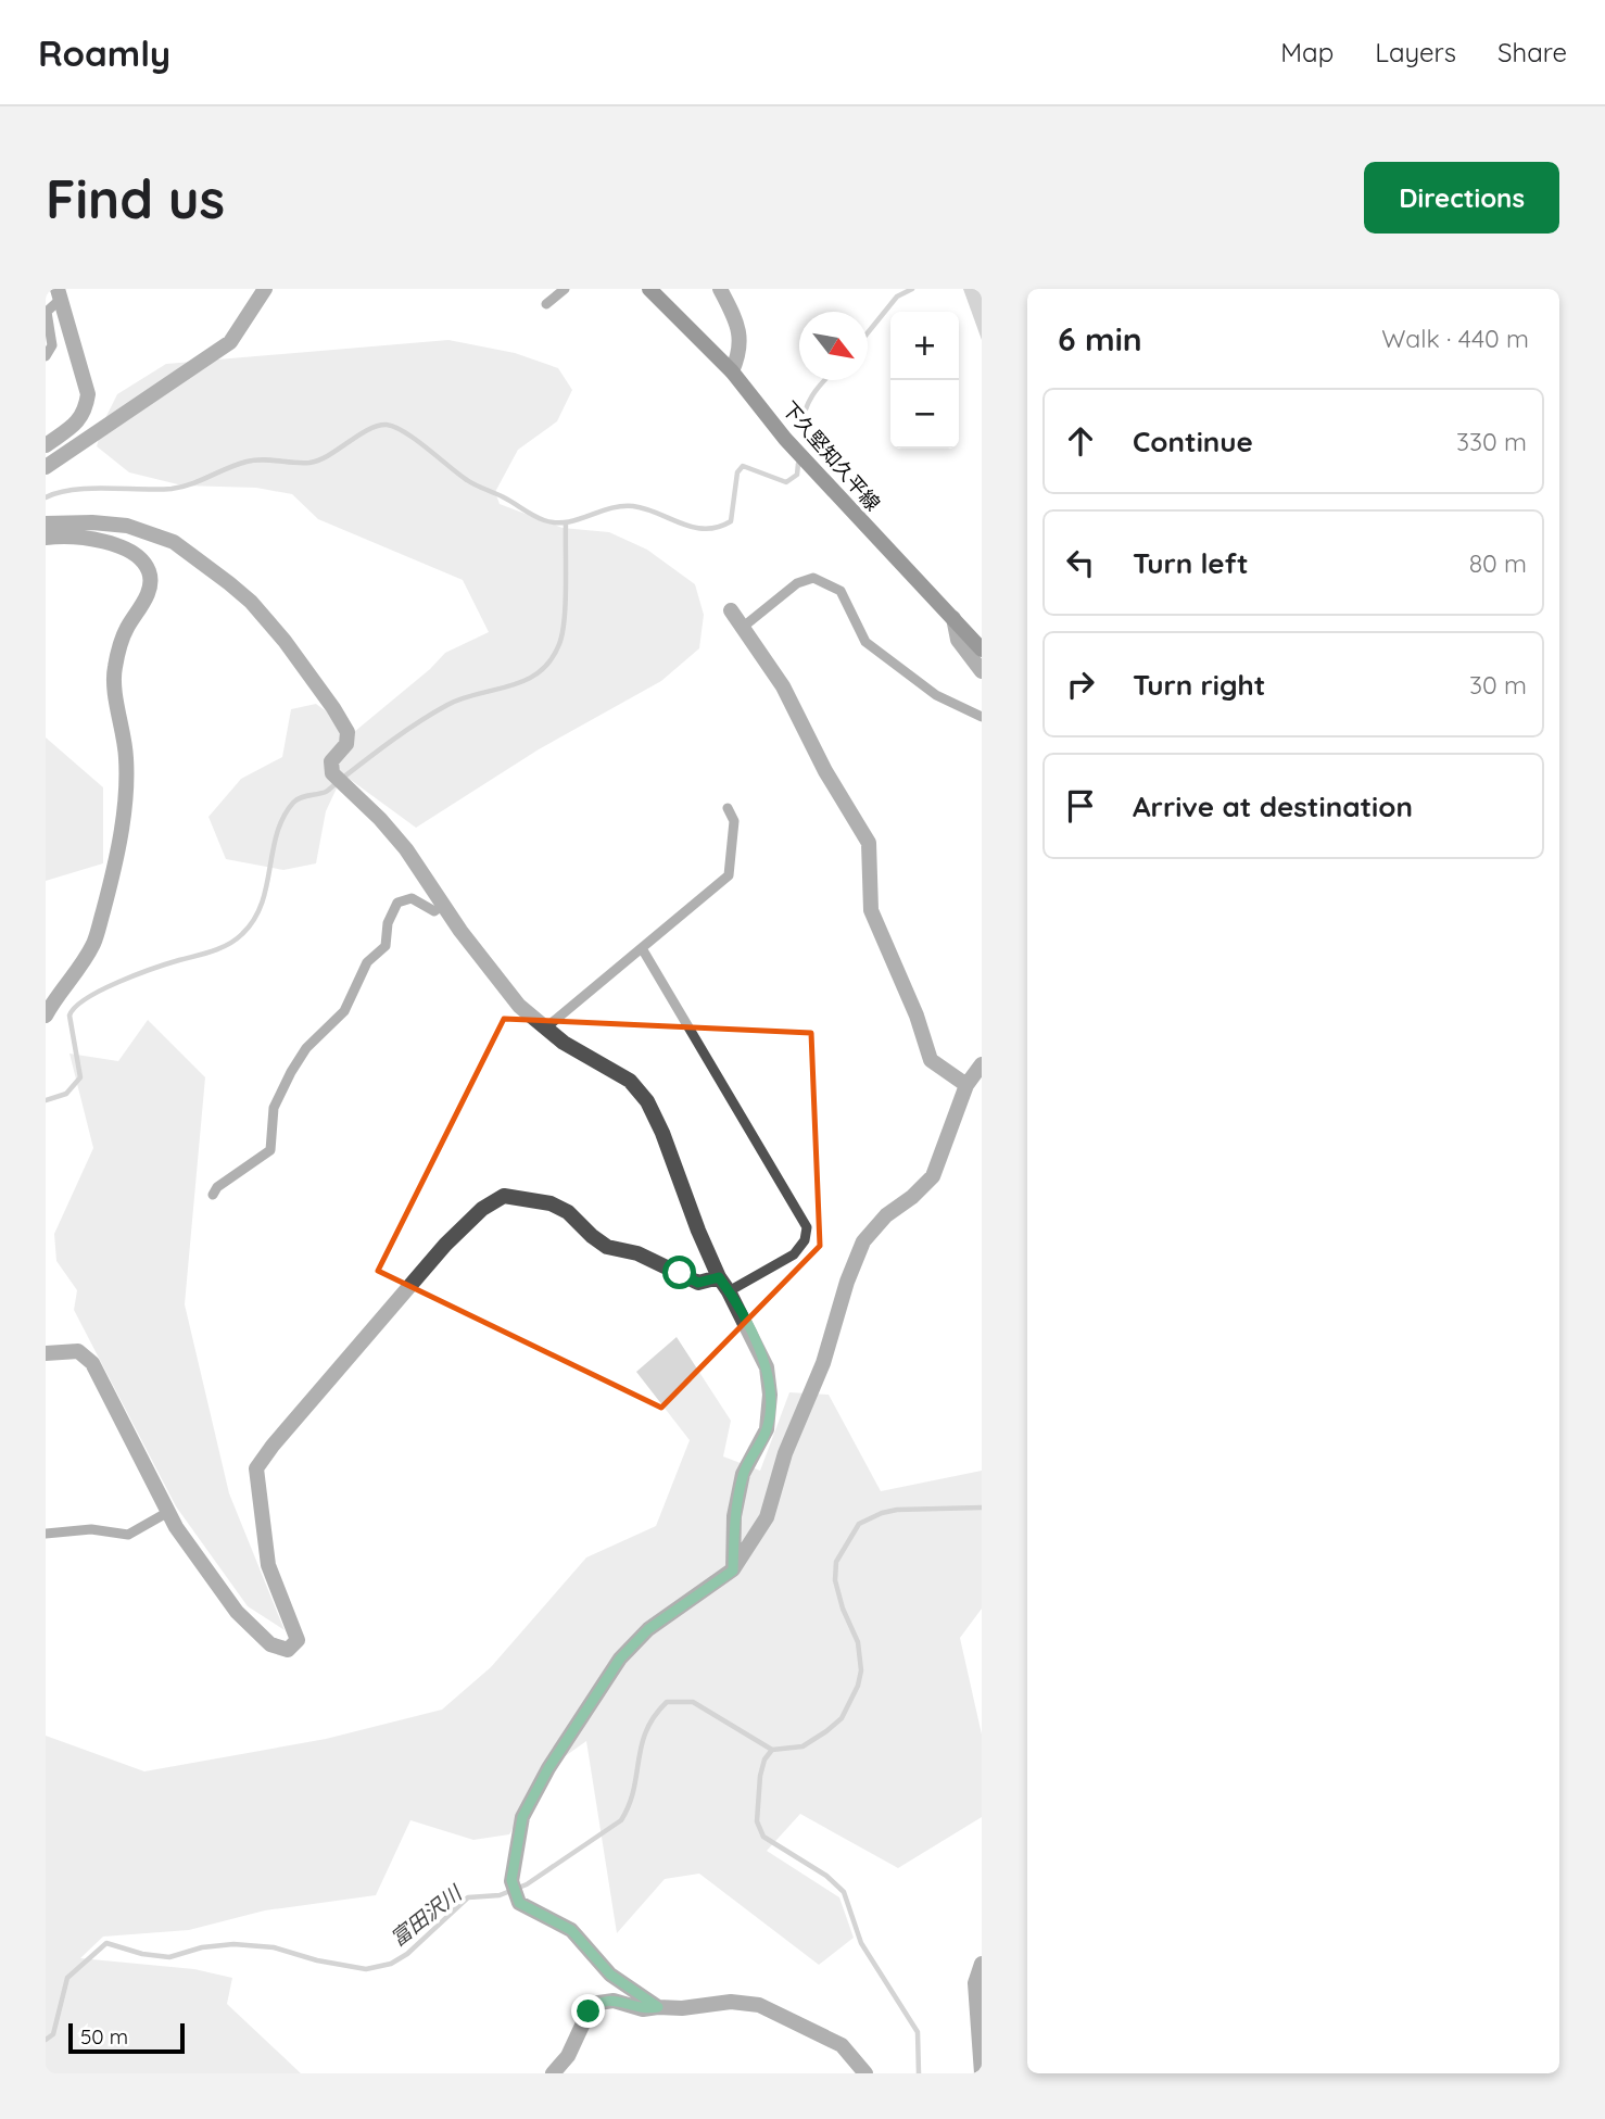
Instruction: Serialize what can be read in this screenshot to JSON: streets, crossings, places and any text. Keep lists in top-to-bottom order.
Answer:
{
  "streets": {
    "main road": ["下久堅知久平線"]
  },
  "water": ["富田沢川"],
  "scale_bar": "50 m",
  "north": "bottom right",
  "page": {
    "header": "Roamly",
    "nav": ["Map", "Layers", "Share"],
    "buttons": "Directions",
    "title": "Find us",
    "heading": ["6 min", "Walk · 440 m"],
    "map_buttons": ["+", "−"],
    "list": [
      ["Continue", "330 m"],
      ["Turn left", "80 m"],
      ["Turn right", "30 m"],
      "Arrive at destination"
    ],
    "scale": "50 m"
  }
}
